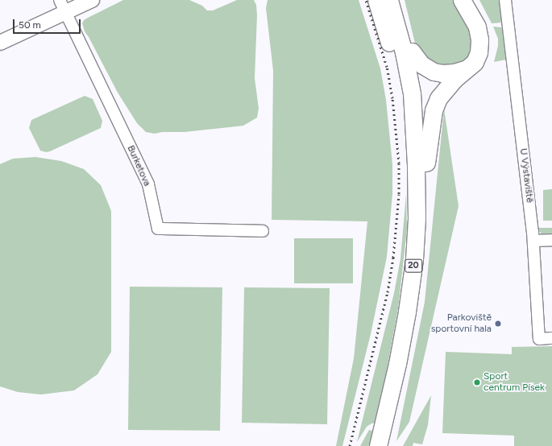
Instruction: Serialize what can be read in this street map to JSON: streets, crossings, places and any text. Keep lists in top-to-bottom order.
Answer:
{
  "streets": {
    "highway": ["20"],
    "street": ["Burketova", "U Výstaviště"]
  },
  "places": ["Parkoviště sportovní hala", "Sport centrum Písek"],
  "scale_bar": "50 m"
}
